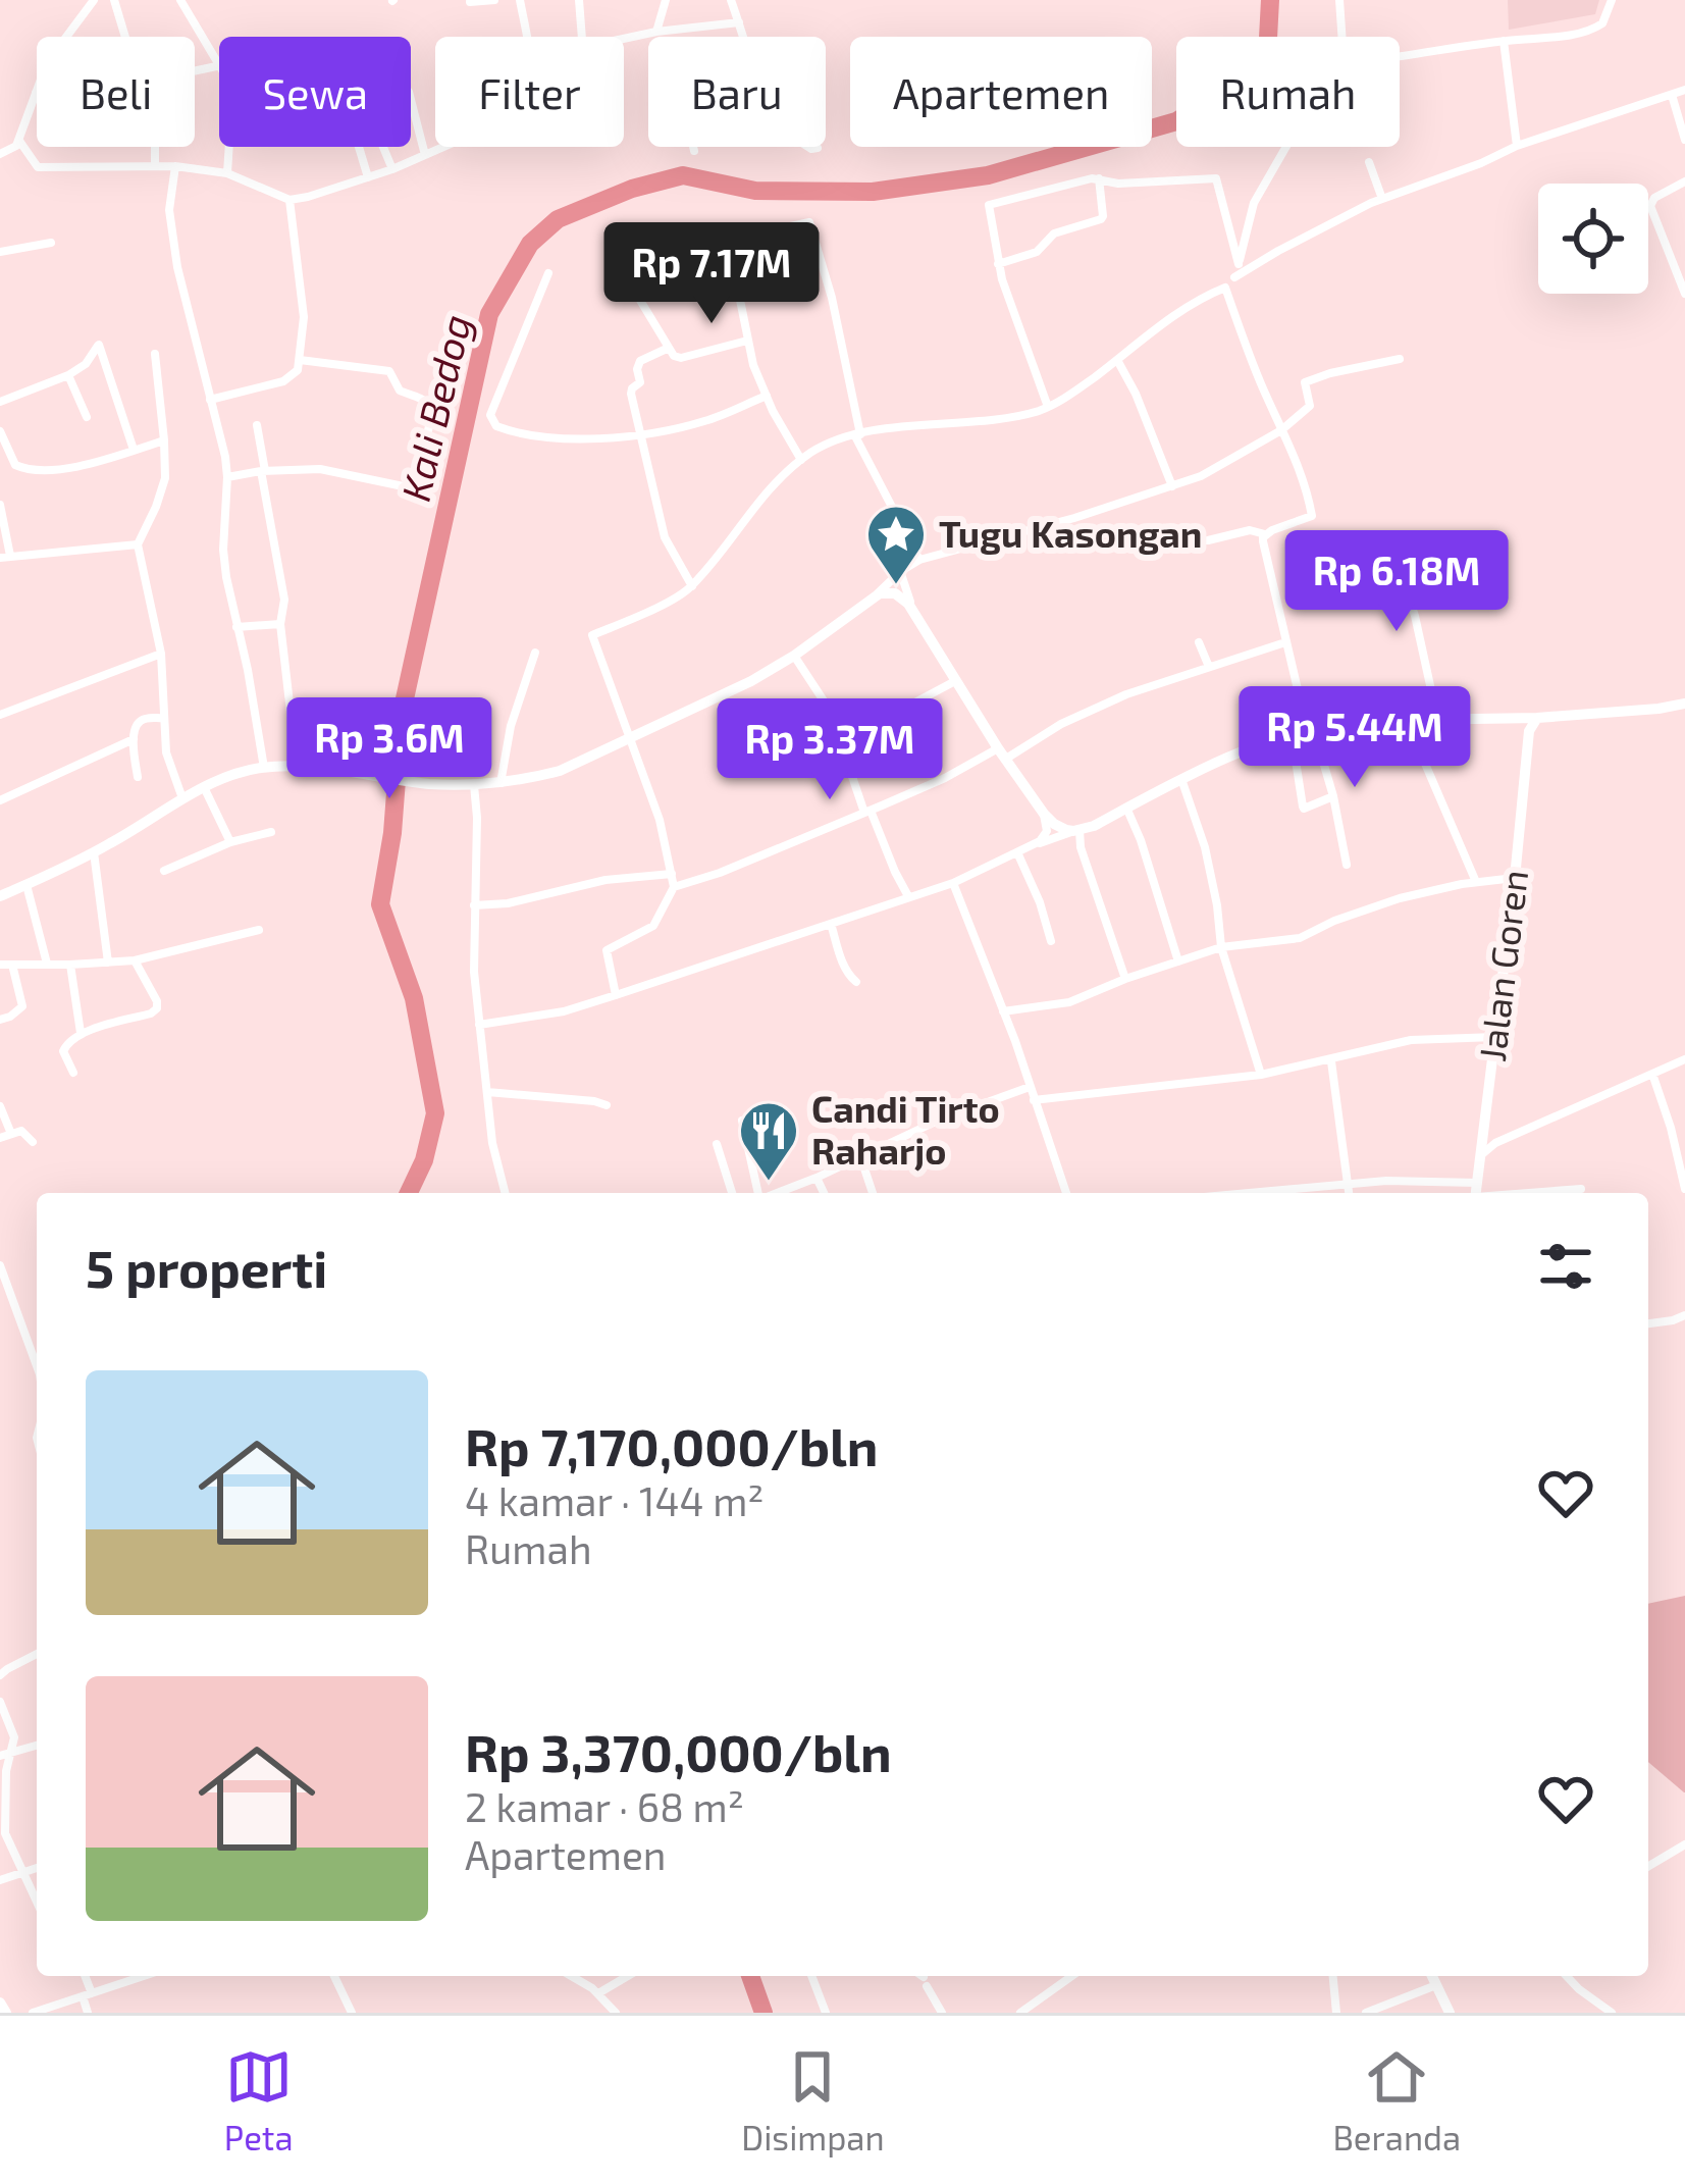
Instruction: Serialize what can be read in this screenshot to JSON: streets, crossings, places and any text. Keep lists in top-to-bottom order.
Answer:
{
  "streets": {
    "main road": ["Jalan Goren"]
  },
  "water": ["Kali Bedog"],
  "places": {
    "place": ["Tugu Kasongan"],
    "restaurant": ["Candi Tirto Raharjo"]
  },
  "page": {
    "chip": [
      "Beli",
      "Sewa",
      "Filter",
      "Baru",
      "Apartemen",
      "Rumah"
    ],
    "price": [
      "Rp 7.17M",
      "Rp 6.18M",
      "Rp 5.44M",
      "Rp 3.6M",
      "Rp 3.37M"
    ],
    "heading": "5 properti",
    "list": [
      {
        "name": "Rp 7,170,000/bln",
        "note": "4 kamar · 144 m² · Rumah"
      },
      {
        "name": "Rp 3,370,000/bln",
        "note": "2 kamar · 68 m² · Apartemen"
      }
    ],
    "tabs": ["Peta", "Disimpan", "Beranda"]
  }
}
